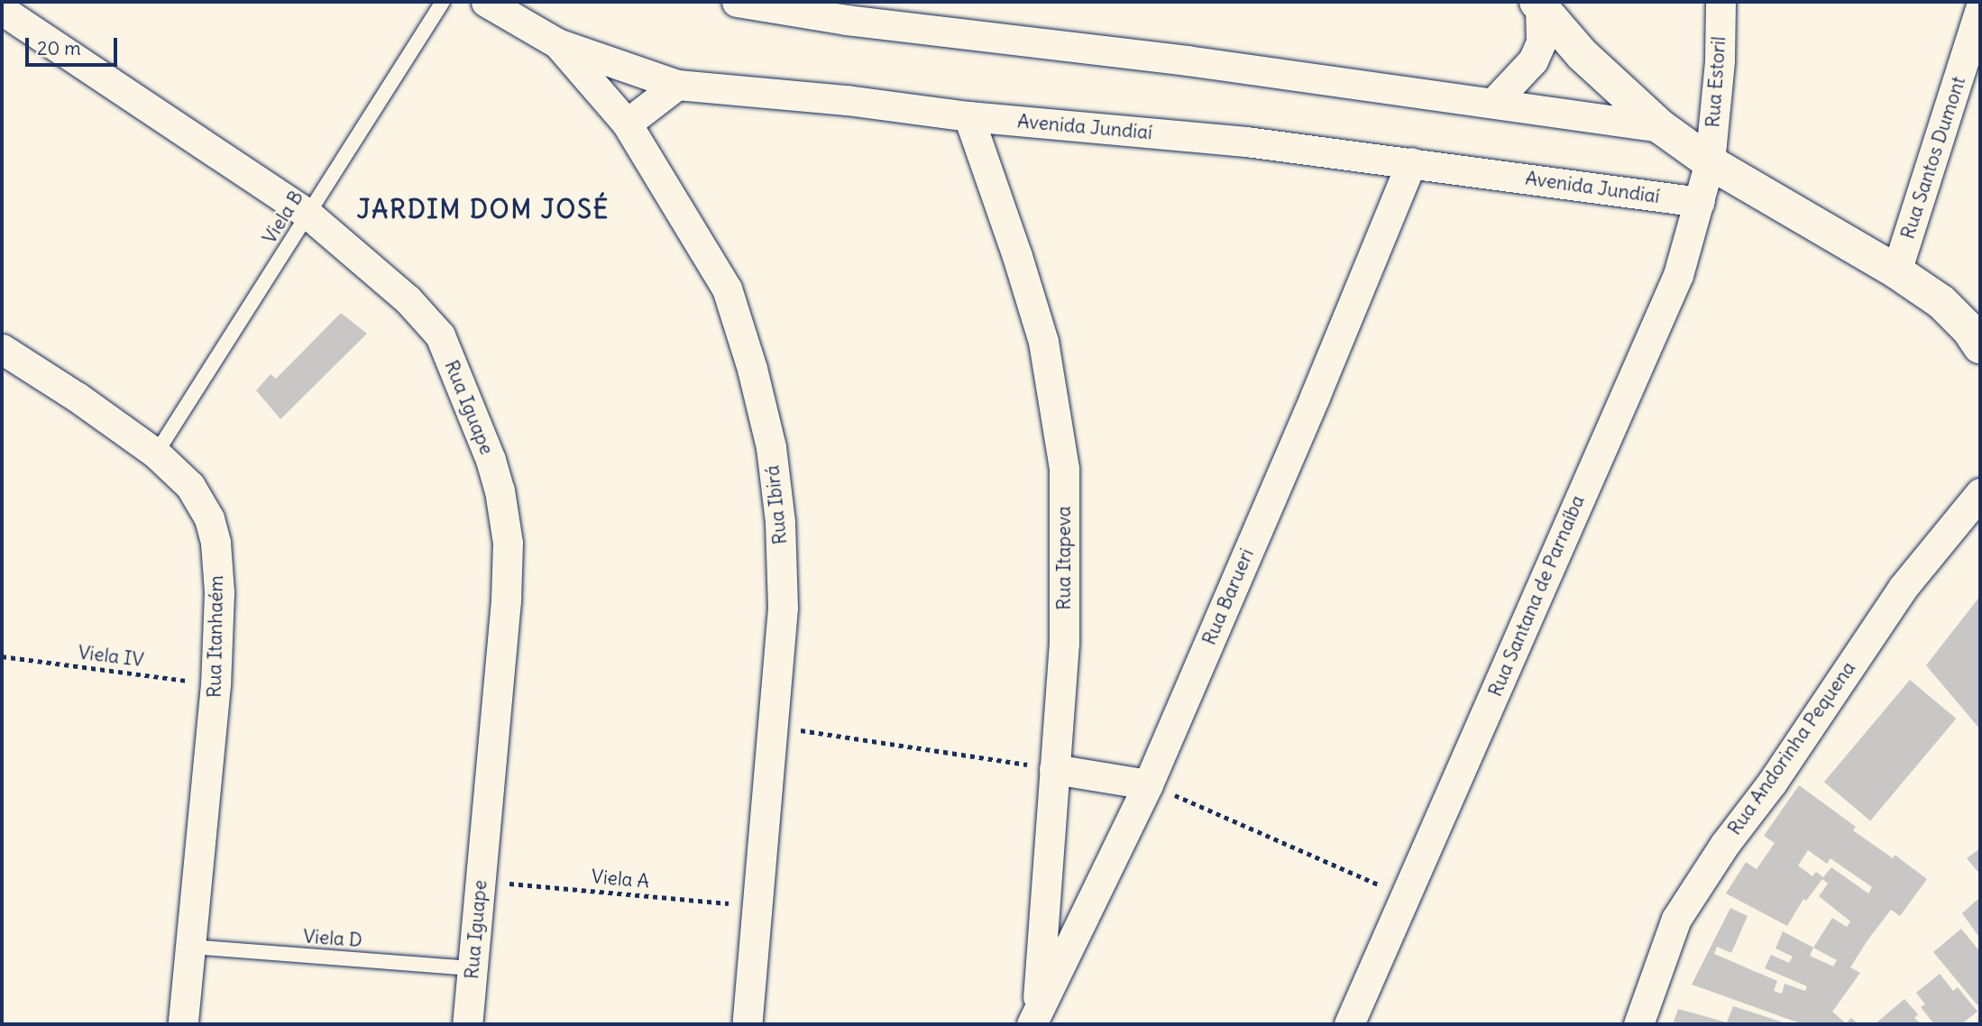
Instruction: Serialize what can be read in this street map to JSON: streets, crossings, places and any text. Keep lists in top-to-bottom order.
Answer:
{
  "streets": {
    "street": [
      "Rua Estoril",
      "Avenida Jundiaí",
      "Rua Santos Dumont",
      "Rua Iguape",
      "Rua Ibirá",
      "Rua Itapeva",
      "Rua Santana de Parnaíba",
      "Rua Barueri",
      "Rua Itanhaém",
      "Rua Andorinha Pequena"
    ],
    "lane": ["Viela B", "Viela D"],
    "path": ["Viela IV", "Viela A"]
  },
  "crossings": [
    ["Rua Estoril", "Rua Santana de Parnaíba"],
    ["Avenida Jundiaí", "Rua Ibirá"],
    ["Avenida Jundiaí", "Rua Itapeva"],
    ["Avenida Jundiaí", "Rua Santana de Parnaíba"],
    ["Avenida Jundiaí", "Rua Barueri"],
    ["Viela B", "Rua Iguape"],
    ["Viela B", "Rua Itanhaém"],
    ["Rua Iguape", "Viela A"],
    ["Rua Iguape", "Viela D"],
    ["Rua Ibirá", "Viela A"],
    ["Rua Itapeva", "Rua Barueri"],
    ["Rua Itanhaém", "Viela IV"],
    ["Rua Itanhaém", "Viela D"]
  ],
  "districts": ["JARDIM DOM JOSÉ"],
  "scale_bar": "20 m"
}
